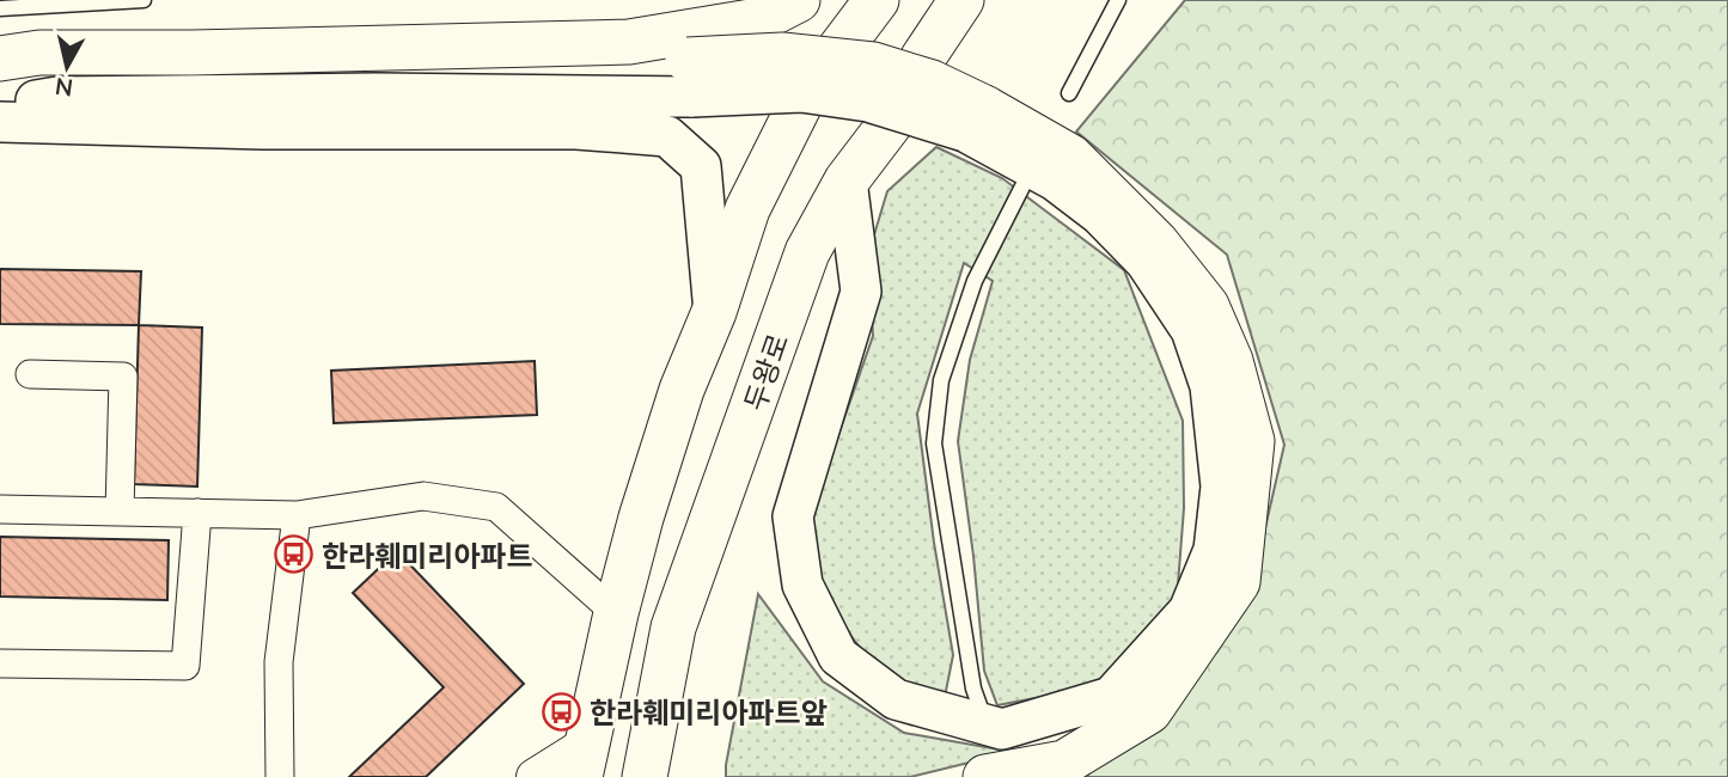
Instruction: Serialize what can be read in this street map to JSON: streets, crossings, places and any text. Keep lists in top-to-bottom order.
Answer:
{
  "streets": {
    "main road": ["두왕로"]
  },
  "places": {
    "bus stop": ["한라훼미리아파트", "한라훼미리아파트앞"]
  },
  "north": "bottom"
}
